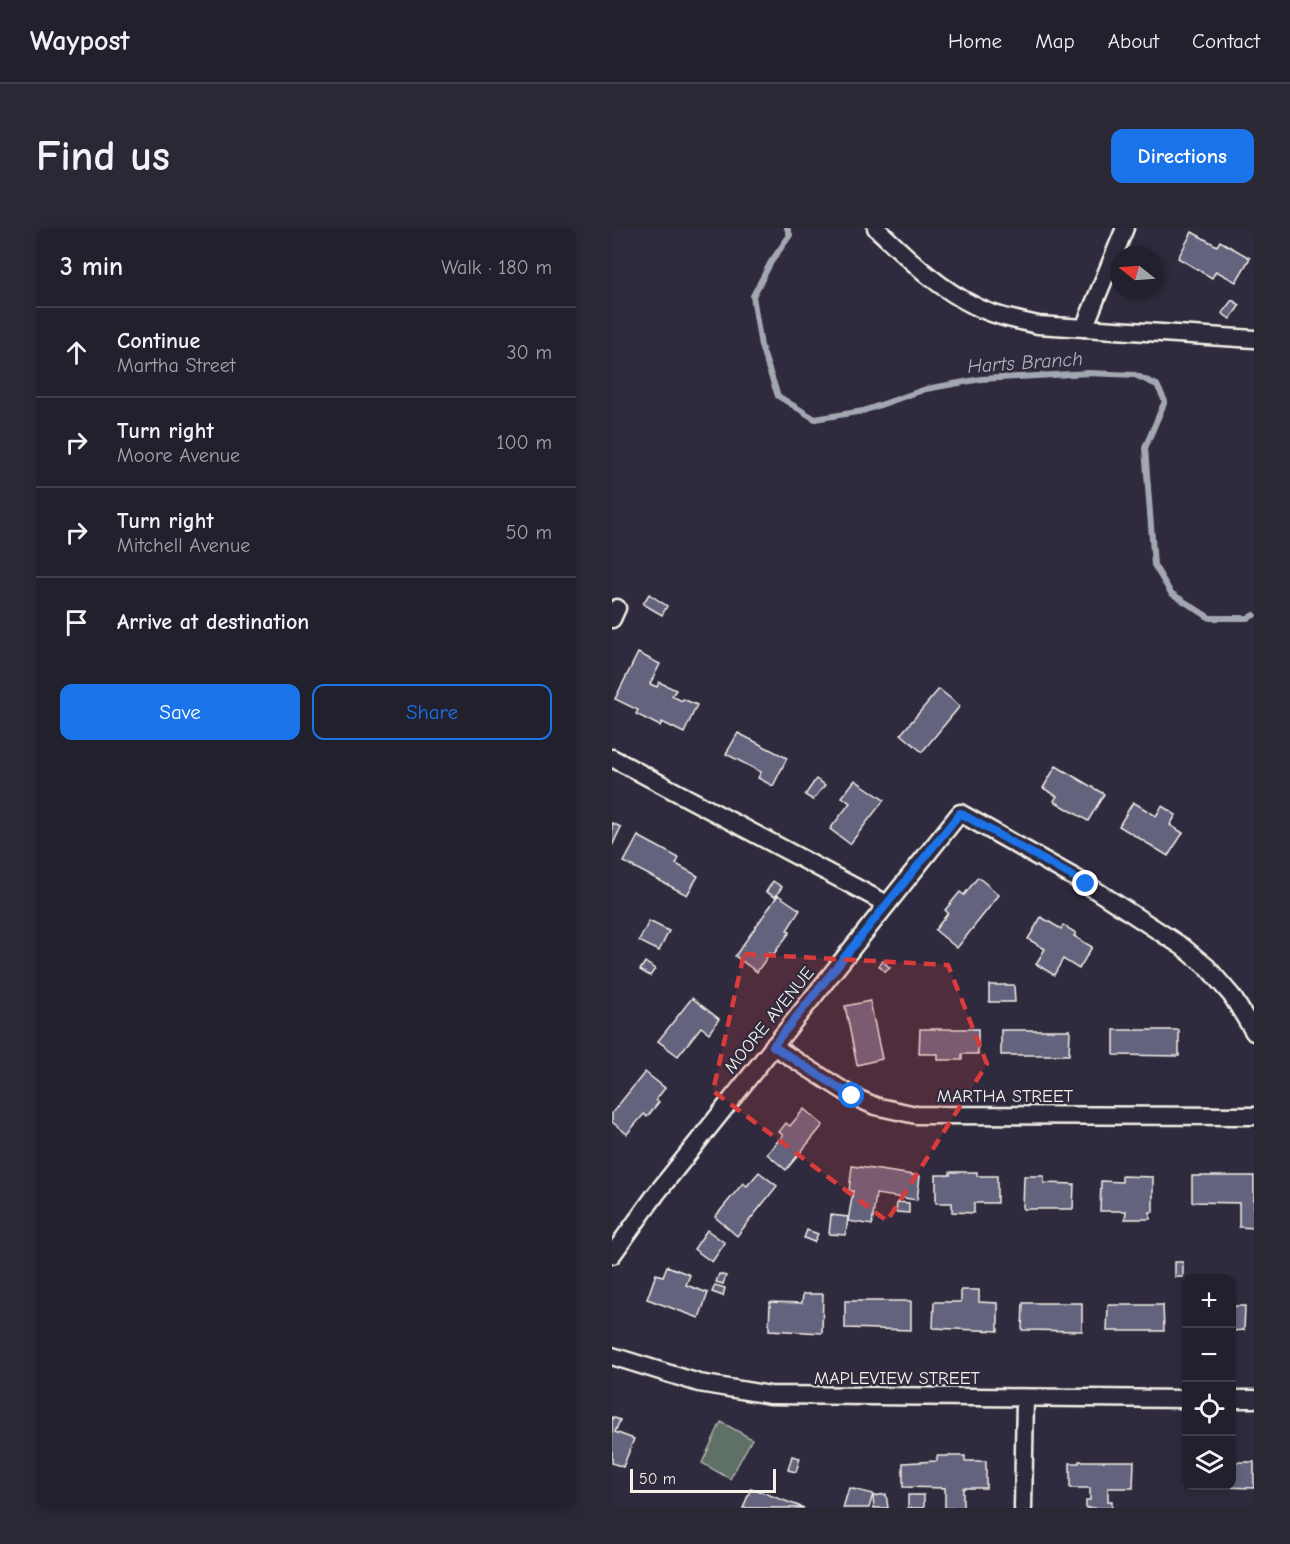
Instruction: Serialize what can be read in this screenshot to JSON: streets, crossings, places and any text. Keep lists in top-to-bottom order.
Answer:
{
  "streets": {
    "street": ["MOORE AVENUE", "MARTHA STREET", "MAPLEVIEW STREET"]
  },
  "crossings": [
    ["MOORE AVENUE", "MARTHA STREET"]
  ],
  "water": ["Harts Branch"],
  "scale_bar": "50 m",
  "north": "left",
  "page": {
    "header": "Waypost",
    "nav": [
      "Home",
      "Map",
      "About",
      "Contact"
    ],
    "buttons": [
      "Directions",
      ["Save", "Share"]
    ],
    "title": "Find us",
    "heading": ["3 min", "Walk · 180 m"],
    "list": [
      ["Continue", "Martha Street", "30 m"],
      ["Turn right", "Moore Avenue", "100 m"],
      ["Turn right", "Mitchell Avenue", "50 m"],
      "Arrive at destination"
    ],
    "map_buttons": ["+", "−"],
    "scale": "50 m"
  }
}
